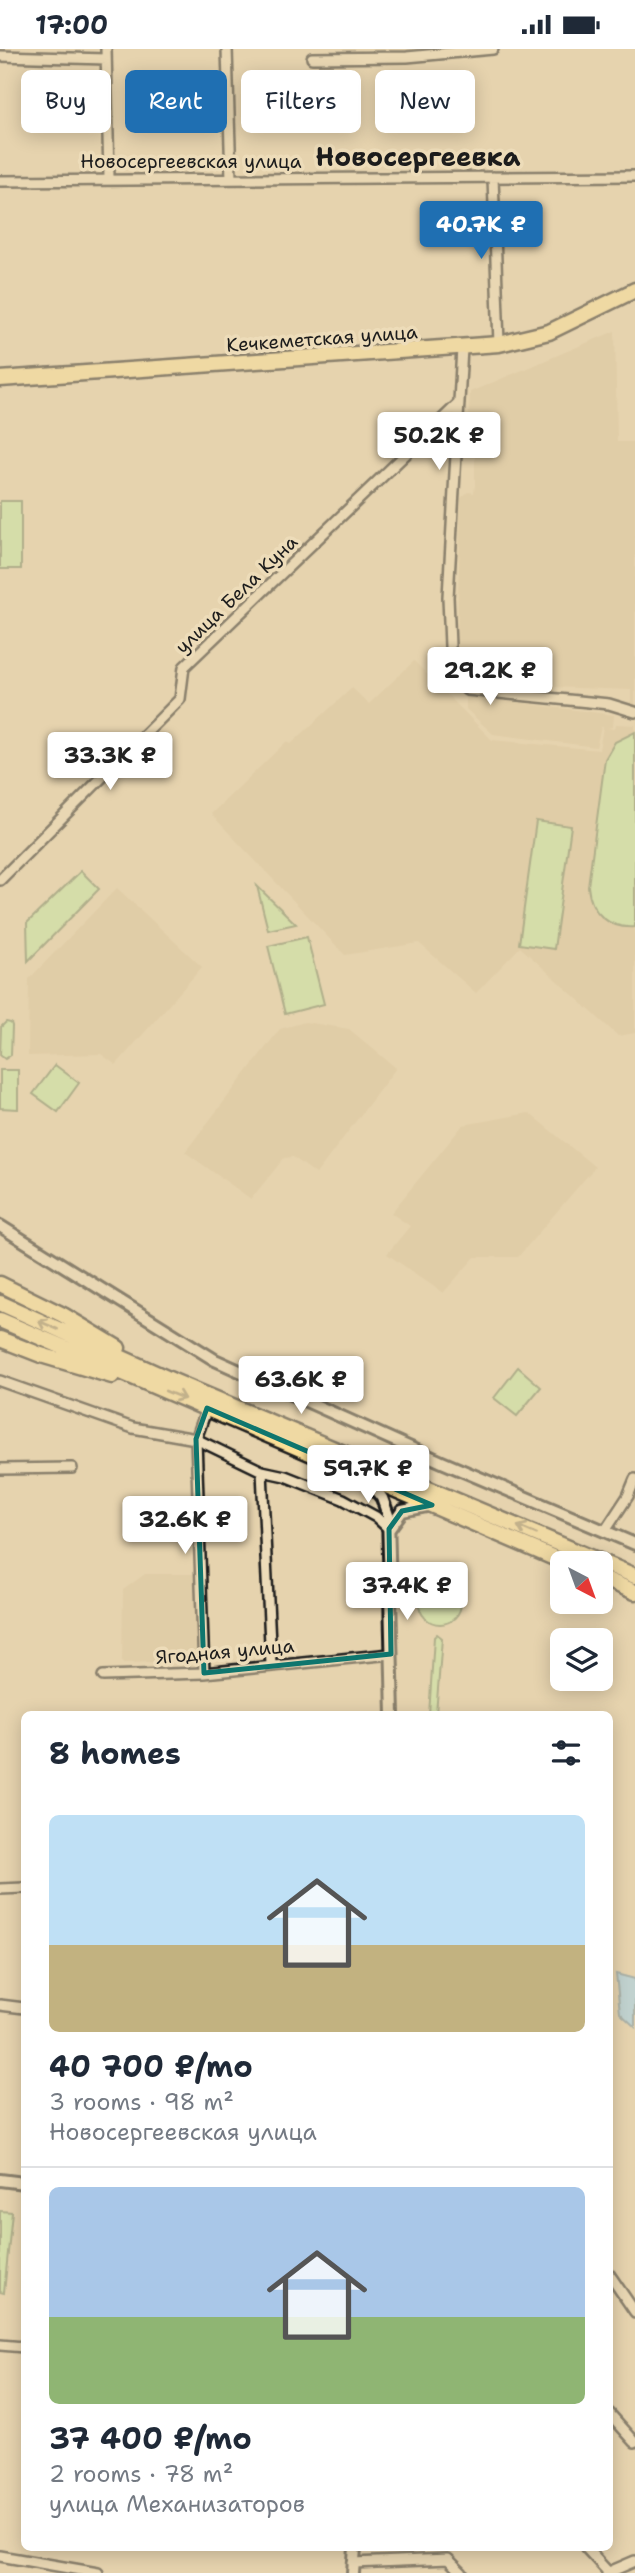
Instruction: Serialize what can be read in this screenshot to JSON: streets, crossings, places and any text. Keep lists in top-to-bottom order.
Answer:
{
  "streets": {
    "main road": ["Кечкеметская улица"],
    "street": ["Новосергеевская улица", "улица Бела Куна", "Ягодная улица"]
  },
  "districts": ["Новосергеевка"],
  "north": "bottom right",
  "page": {
    "status": "17:00",
    "chip": [
      "Buy",
      "Rent",
      "Filters",
      "New"
    ],
    "price": [
      "40.7K ₽",
      "50.2K ₽",
      "29.2K ₽",
      "33.3K ₽",
      "63.6K ₽",
      "59.7K ₽",
      "32.6K ₽",
      "37.4K ₽"
    ],
    "heading": "8 homes",
    "list": [
      {
        "name": "40 700 ₽/mo",
        "note": "3 rooms · 98 m² · Новосергеевская улица"
      },
      {
        "name": "37 400 ₽/mo",
        "note": "2 rooms · 78 m² · улица Механизаторов"
      }
    ]
  }
}
